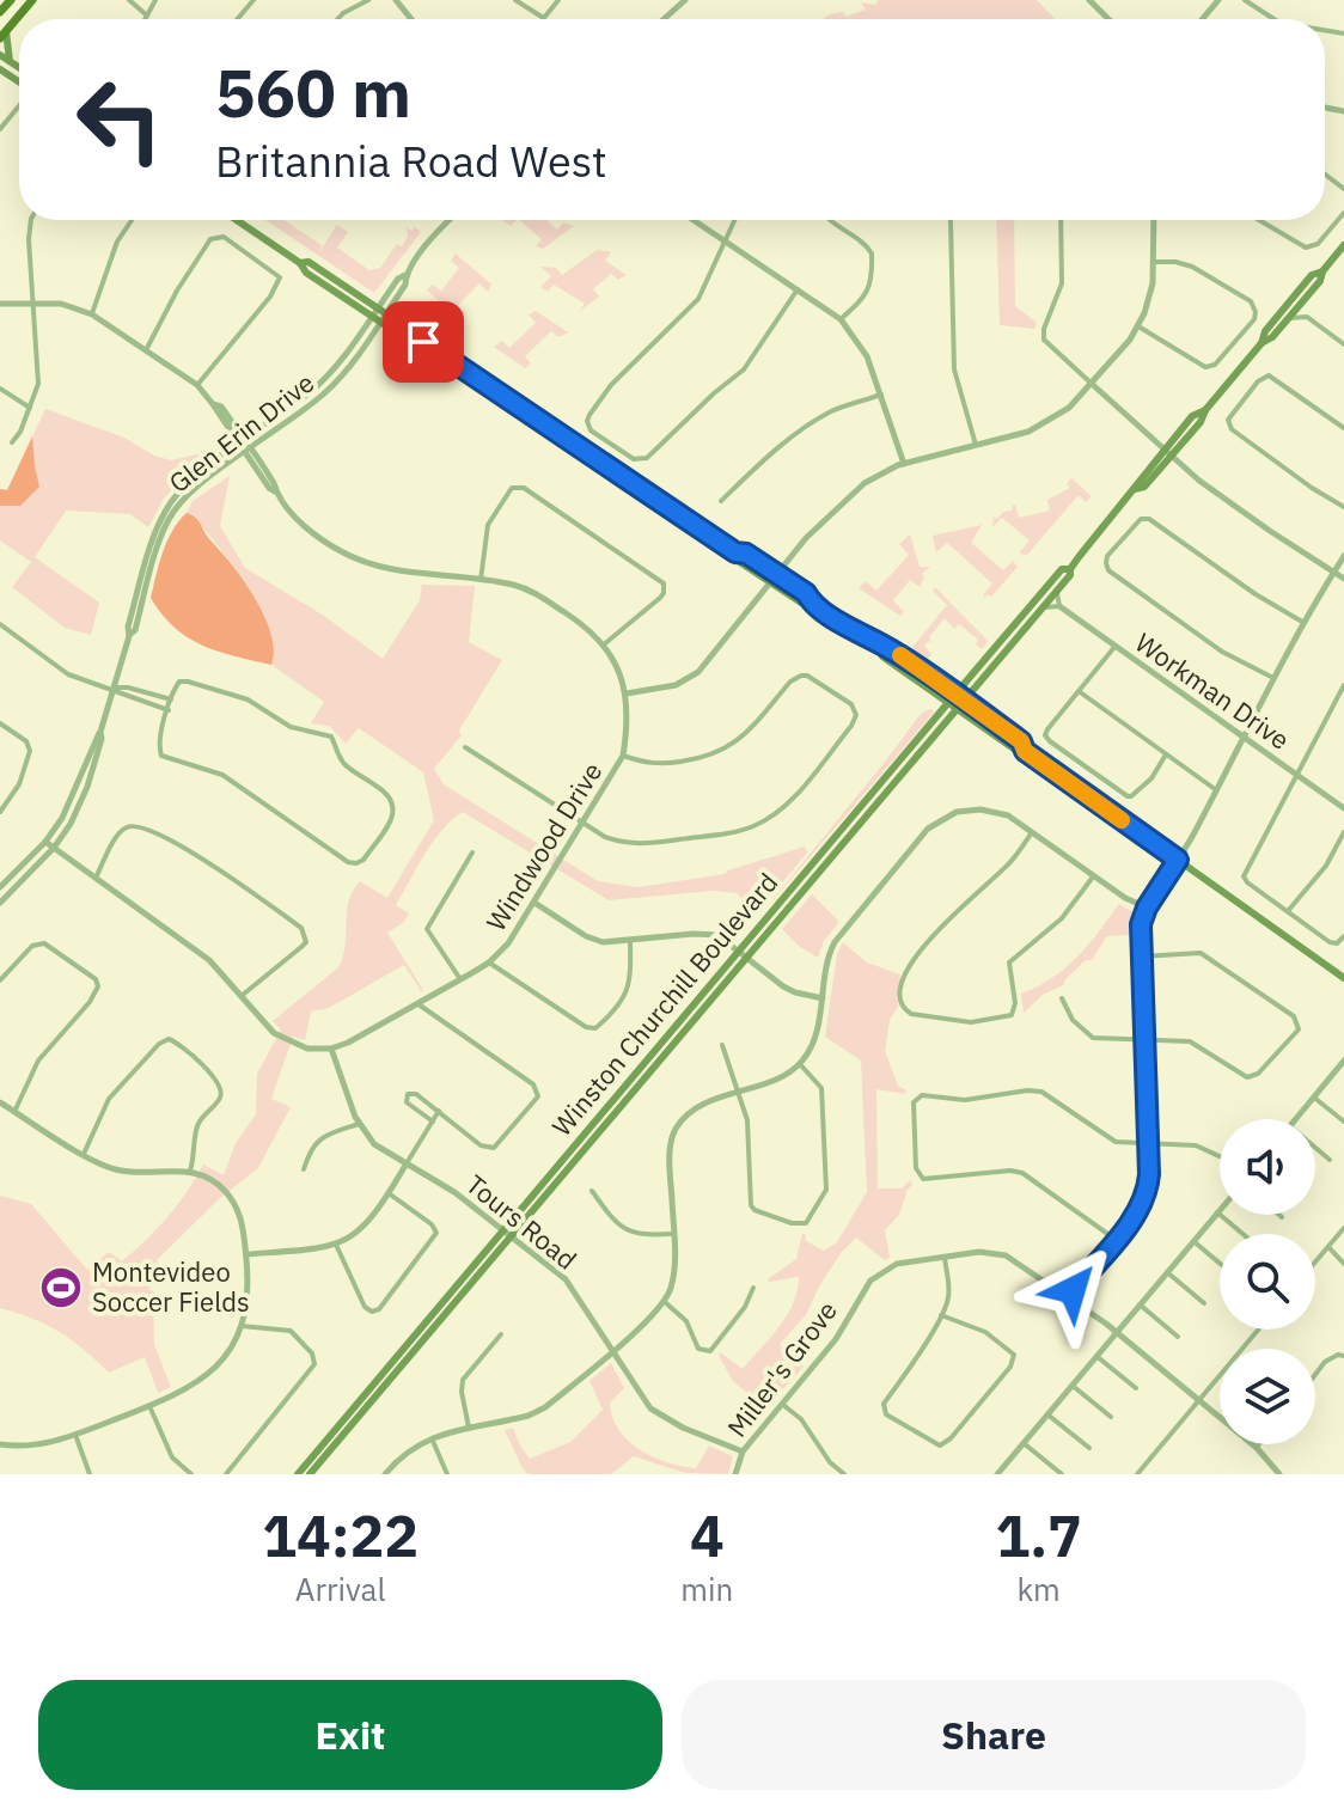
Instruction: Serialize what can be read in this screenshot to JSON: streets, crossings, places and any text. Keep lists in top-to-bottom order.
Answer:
{
  "streets": {
    "main road": ["Winston Churchill Boulevard"],
    "street": [
      "Glen Erin Drive",
      "Workman Drive",
      "Windwood Drive",
      "Tours Road",
      "Miller's Grove"
    ]
  },
  "crossings": [
    ["Glen Erin Drive", "Windwood Drive"],
    ["Windwood Drive", "Tours Road"],
    ["Winston Churchill Boulevard", "Tours Road"],
    ["Tours Road", "Miller's Grove"]
  ],
  "places": {
    "sports": ["Montevideo Soccer Fields"]
  },
  "page": {
    "turn": ["560 m", "Britannia Road West"],
    "eta": [
      "14:22",
      "Arrival",
      "4",
      "min",
      "1.7",
      "km"
    ],
    "buttons": ["Exit", "Share"]
  }
}
